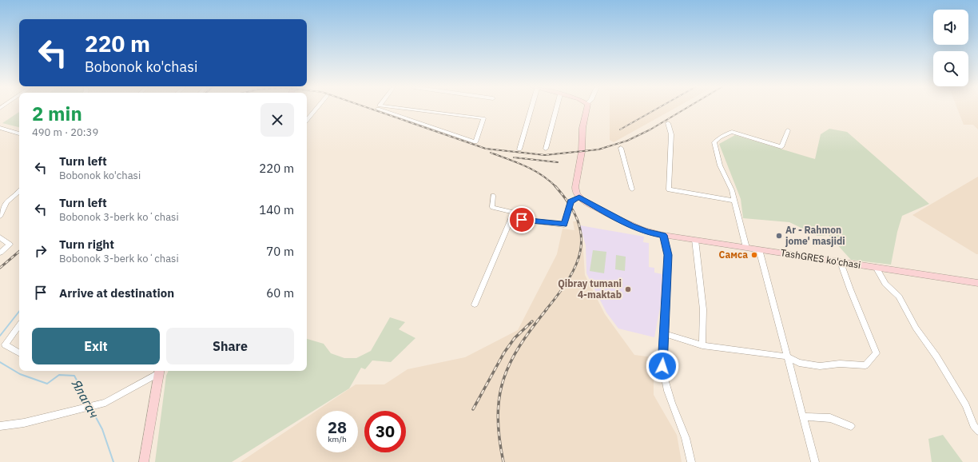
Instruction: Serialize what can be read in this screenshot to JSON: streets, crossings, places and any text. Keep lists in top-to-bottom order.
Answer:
{
  "streets": {
    "main road": ["TashGRES ko'chasi"]
  },
  "water": ["Ялагач"],
  "places": ["Ar - Rahmon jome' masjidi", "Самса", "Qibray tumani 4-maktab"],
  "page": {
    "turn": ["220 m", "Bobonok ko'chasi"],
    "heading": ["2 min", "490 m · 20:39"],
    "list": [
      {
        "name": "Turn left",
        "note": "Bobonok ko'chasi",
        "value": "220 m"
      },
      {
        "name": "Turn left",
        "note": "Bobonok 3-berk koʻchasi",
        "value": "140 m"
      },
      {
        "name": "Turn right",
        "note": "Bobonok 3-berk koʻchasi",
        "value": "70 m"
      },
      {
        "name": "Arrive at destination",
        "value": "60 m"
      }
    ],
    "buttons": ["Exit", "Share"],
    "speed": "28 km/h",
    "limit": "30"
  }
}
